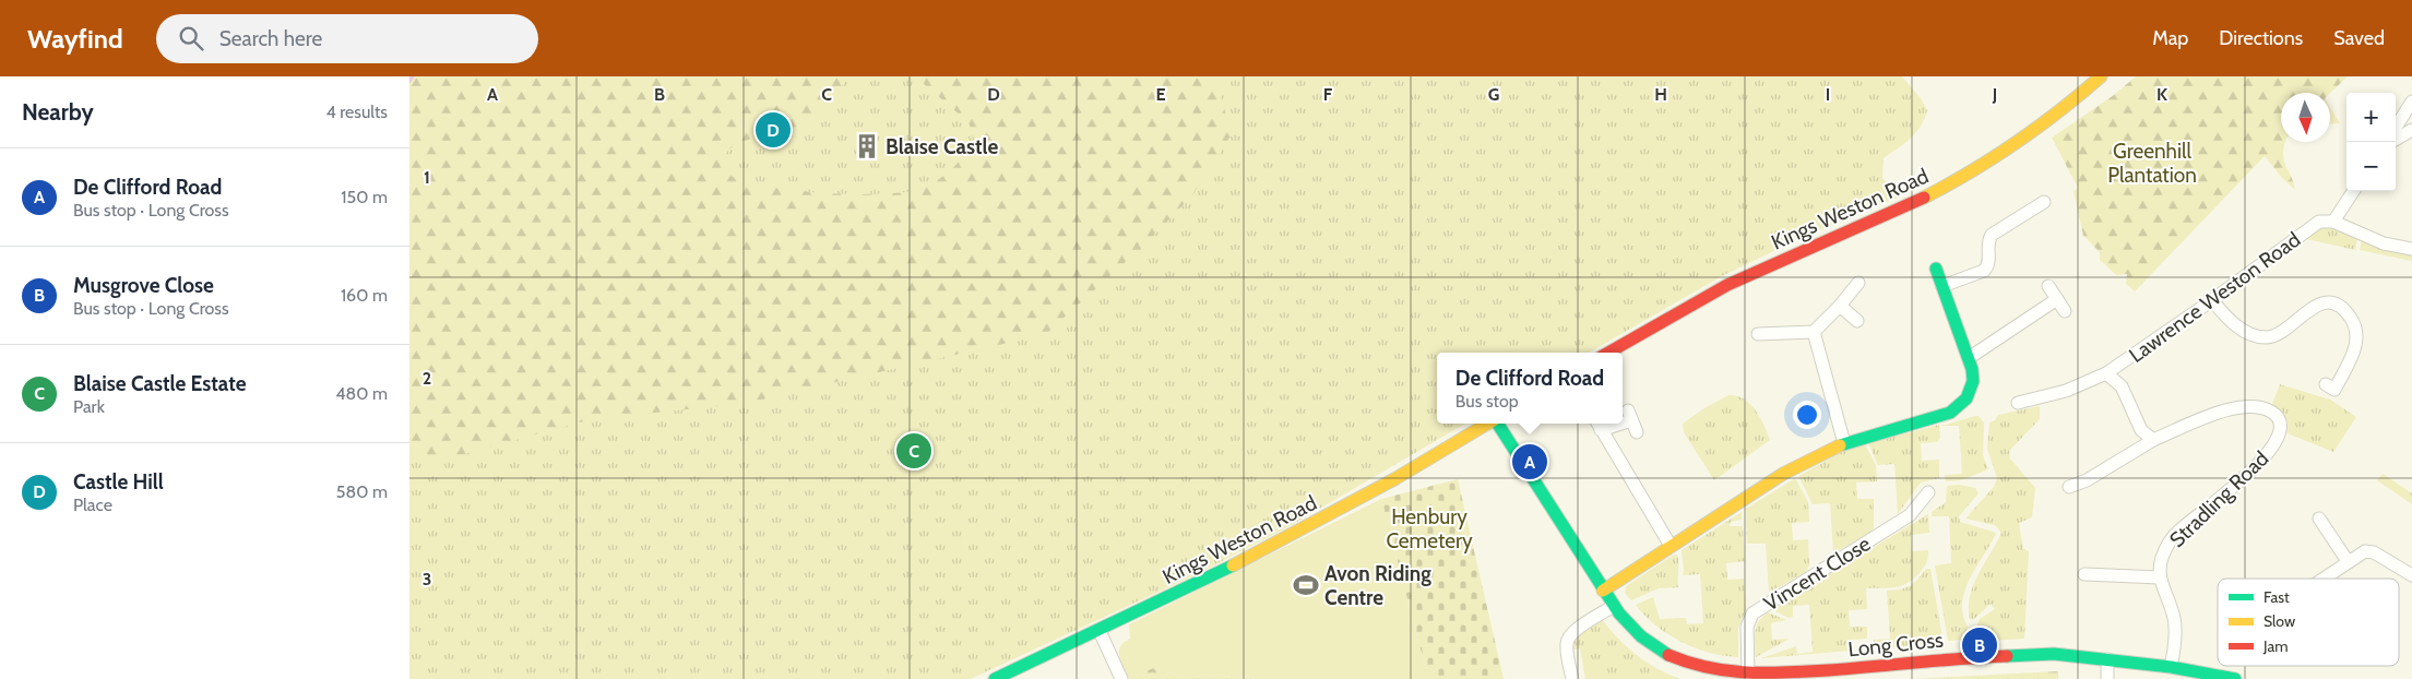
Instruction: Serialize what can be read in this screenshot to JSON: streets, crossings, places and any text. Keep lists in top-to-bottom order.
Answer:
{
  "streets": {
    "street": [
      "Kings Weston Road",
      "Lawrence Weston Road",
      "Stradling Road",
      "Vincent Close",
      "Long Cross"
    ]
  },
  "crossings": [
    ["Vincent Close", "Long Cross"]
  ],
  "parks": ["Greenhill Plantation", "Henbury Cemetery"],
  "places": {
    "building": ["Blaise Castle"],
    "sports": ["Avon Riding Centre"]
  },
  "legend": ["Fast", "Slow", "Jam"],
  "north": "bottom",
  "page": {
    "header": "Wayfind",
    "search": "Search here",
    "nav": ["Map", "Directions", "Saved"],
    "heading": ["Nearby", "4 results"],
    "map_buttons": ["+", "−"],
    "pins": [
      "D",
      "C",
      "A",
      "B"
    ],
    "list": [
      {
        "mark": "A",
        "name": "De Clifford Road",
        "note": "Bus stop · Long Cross",
        "value": "150 m"
      },
      {
        "mark": "B",
        "name": "Musgrove Close",
        "note": "Bus stop · Long Cross",
        "value": "160 m"
      },
      {
        "mark": "C",
        "name": "Blaise Castle Estate",
        "note": "Park",
        "value": "480 m"
      },
      {
        "mark": "D",
        "name": "Castle Hill",
        "note": "Place",
        "value": "580 m"
      }
    ],
    "popup": ["De Clifford Road", "Bus stop"]
  },
  "grid": {
    "columns": [
      "A",
      "B",
      "C",
      "D",
      "E",
      "F",
      "G",
      "H",
      "I",
      "J",
      "K"
    ],
    "rows": ["1", "2", "3"]
  }
}
